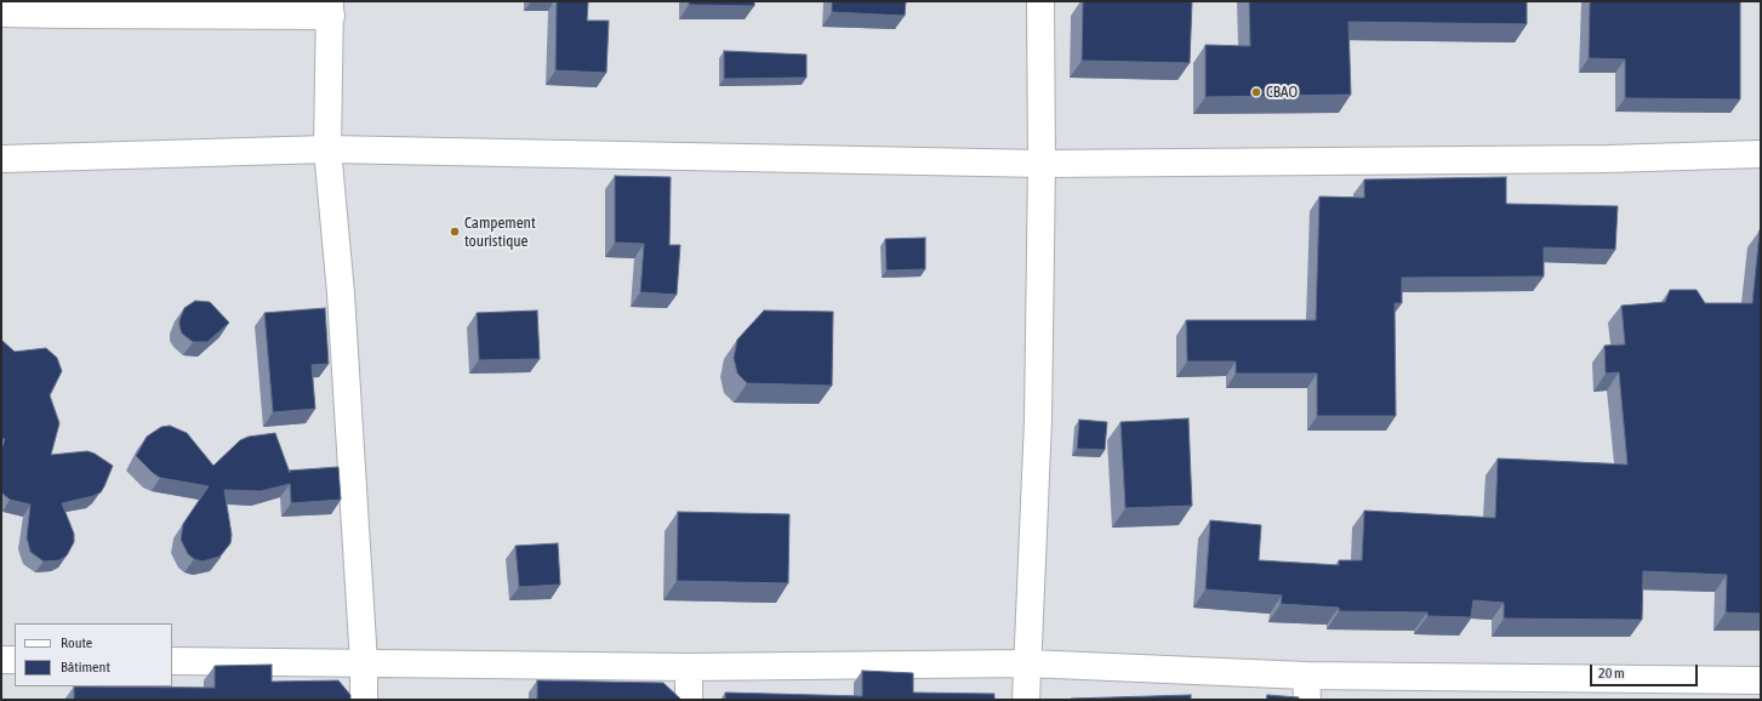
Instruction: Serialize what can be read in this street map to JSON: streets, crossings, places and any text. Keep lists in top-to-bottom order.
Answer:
{
  "places": ["CBAO", "Campement touristique"],
  "legend": ["Route", "Bâtiment"],
  "scale_bar": "20 m"
}
